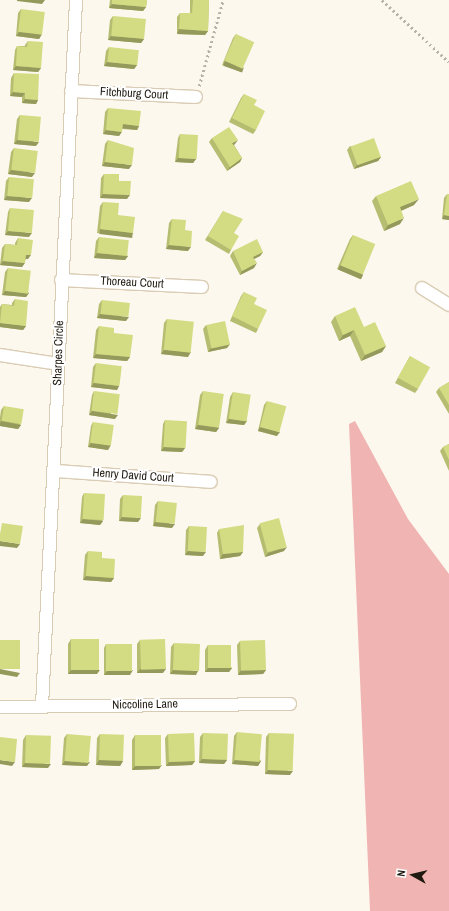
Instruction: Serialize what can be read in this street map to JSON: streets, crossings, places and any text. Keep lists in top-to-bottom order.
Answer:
{
  "streets": {
    "street": [
      "Fitchburg Court",
      "Thoreau Court",
      "Sharpes Circle",
      "Henry David Court",
      "Niccoline Lane"
    ]
  },
  "crossings": [
    ["Fitchburg Court", "Sharpes Circle"],
    ["Thoreau Court", "Sharpes Circle"],
    ["Sharpes Circle", "Henry David Court"],
    ["Sharpes Circle", "Niccoline Lane"]
  ],
  "north": "left"
}
